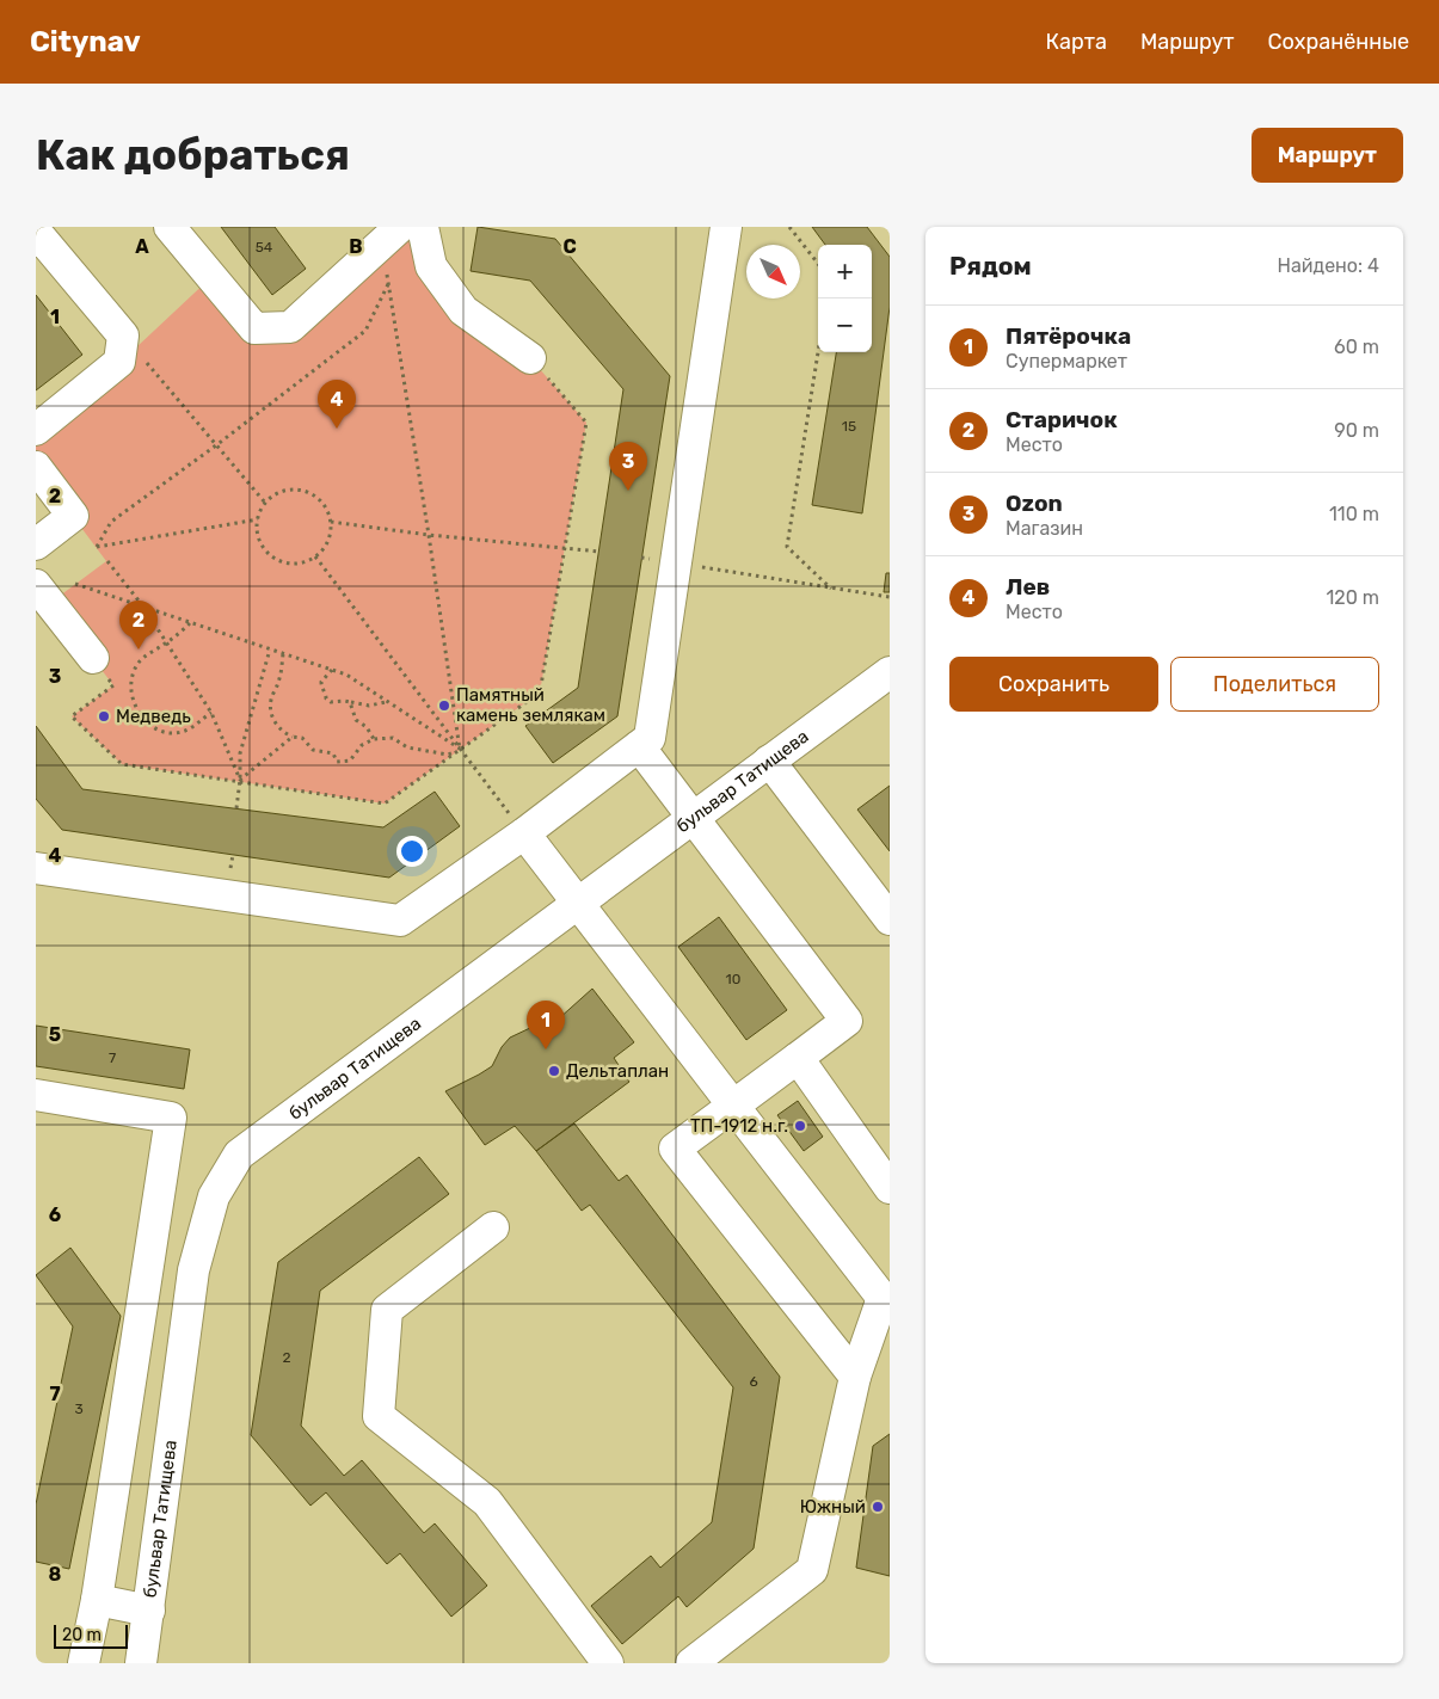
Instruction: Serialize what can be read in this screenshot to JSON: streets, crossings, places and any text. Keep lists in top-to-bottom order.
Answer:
{
  "streets": {
    "street": ["бульвар Татищева"]
  },
  "places": [
    "Памятный камень землякам",
    "Медведь",
    "Дельтаплан",
    "ТП-1912 н.г.",
    "Южный"
  ],
  "house_numbers": [
    "54",
    "15",
    "10",
    "7",
    "2",
    "6",
    "3"
  ],
  "scale_bar": "20 m",
  "north": "bottom right",
  "page": {
    "header": "Citynav",
    "nav": ["Карта", "Маршрут", "Сохранённые"],
    "buttons": [
      "Маршрут",
      ["Сохранить", "Поделиться"]
    ],
    "title": "Как добраться",
    "heading": ["Рядом", "Найдено: 4"],
    "map_buttons": ["+", "−"],
    "list": [
      {
        "mark": "1",
        "name": "Пятёрочка",
        "note": "Супермаркет",
        "value": "60 m"
      },
      {
        "mark": "2",
        "name": "Старичок",
        "note": "Место",
        "value": "90 m"
      },
      {
        "mark": "3",
        "name": "Ozon",
        "note": "Магазин",
        "value": "110 m"
      },
      {
        "mark": "4",
        "name": "Лев",
        "note": "Место",
        "value": "120 m"
      }
    ],
    "pins": [
      "4",
      "3",
      "2",
      "1"
    ],
    "scale": "20 m"
  },
  "grid": {
    "columns": ["A", "B", "C"],
    "rows": [
      "1",
      "2",
      "3",
      "4",
      "5",
      "6",
      "7",
      "8"
    ]
  }
}
